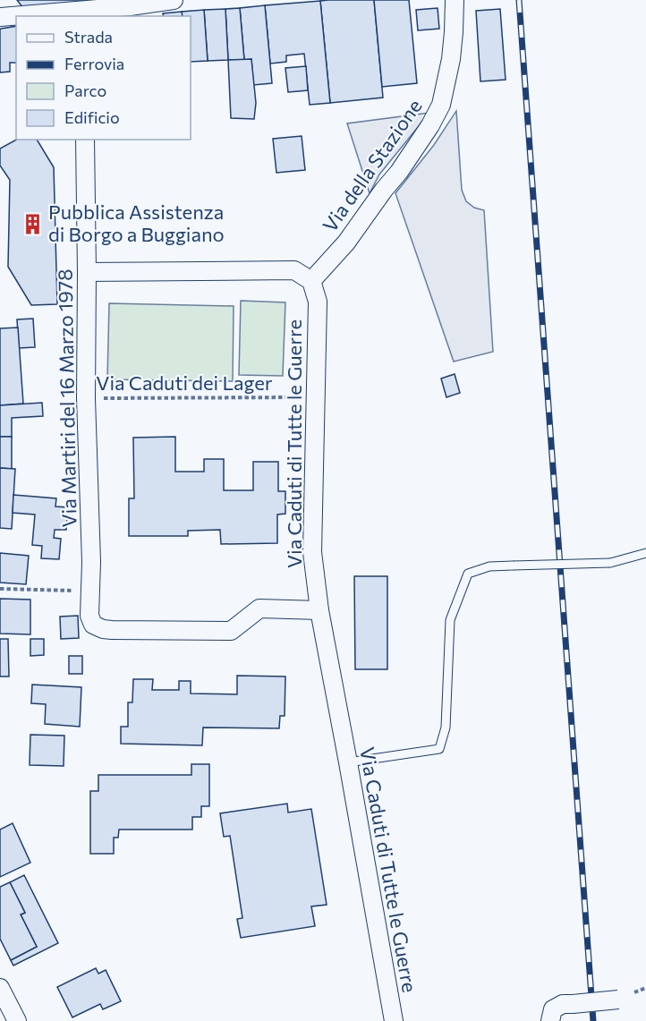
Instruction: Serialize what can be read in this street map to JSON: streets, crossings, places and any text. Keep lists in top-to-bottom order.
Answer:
{
  "streets": {
    "street": ["Via della Stazione", "Via Martiri del 16 Marzo 1978", "Via Caduti di Tutte le Guerre"],
    "path": ["Via Caduti dei Lager"]
  },
  "crossings": [
    ["Via della Stazione", "Via Caduti di Tutte le Guerre"],
    ["Via Caduti dei Lager", "Via Martiri del 16 Marzo 1978"],
    ["Via Caduti dei Lager", "Via Caduti di Tutte le Guerre"],
    ["Via Martiri del 16 Marzo 1978", "Via Caduti di Tutte le Guerre"]
  ],
  "places": {
    "building": ["Pubblica Assistenza di Borgo a Buggiano"]
  },
  "legend": [
    "Strada",
    "Ferrovia",
    "Parco",
    "Edificio"
  ]
}
